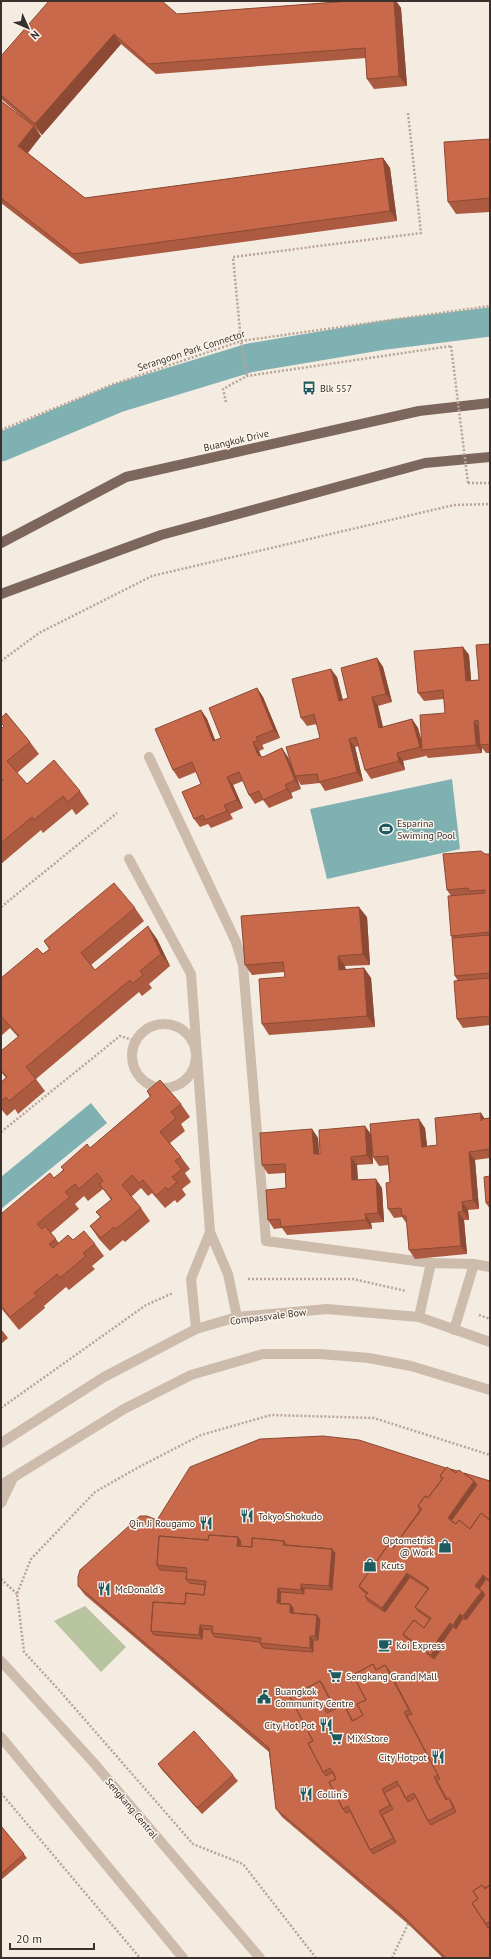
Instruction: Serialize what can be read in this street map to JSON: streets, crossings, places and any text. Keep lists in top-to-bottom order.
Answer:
{
  "streets": {
    "main road": ["Buangkok Drive"],
    "street": ["Compassvale Bow", "Sengkang Central"],
    "path": ["Serangoon Park Connector"]
  },
  "places": {
    "bus stop": ["Blk 557"],
    "sports": ["Esparina Swiming Pool"],
    "restaurant": [
      "Tokyo Shokudo",
      "Qin Ji Rougamo",
      "McDonald's",
      "City Hot Pot",
      "City Hotpot",
      "Collin's"
    ],
    "shop": ["Optometrist @ Work", "Kcuts"],
    "cafe": ["Koi Express"],
    "supermarket": ["Sengkang Grand Mall", "MiX.Store"],
    "public building": ["Buangkok Community Centre"]
  },
  "scale_bar": "20 m",
  "north": "bottom right"
}
